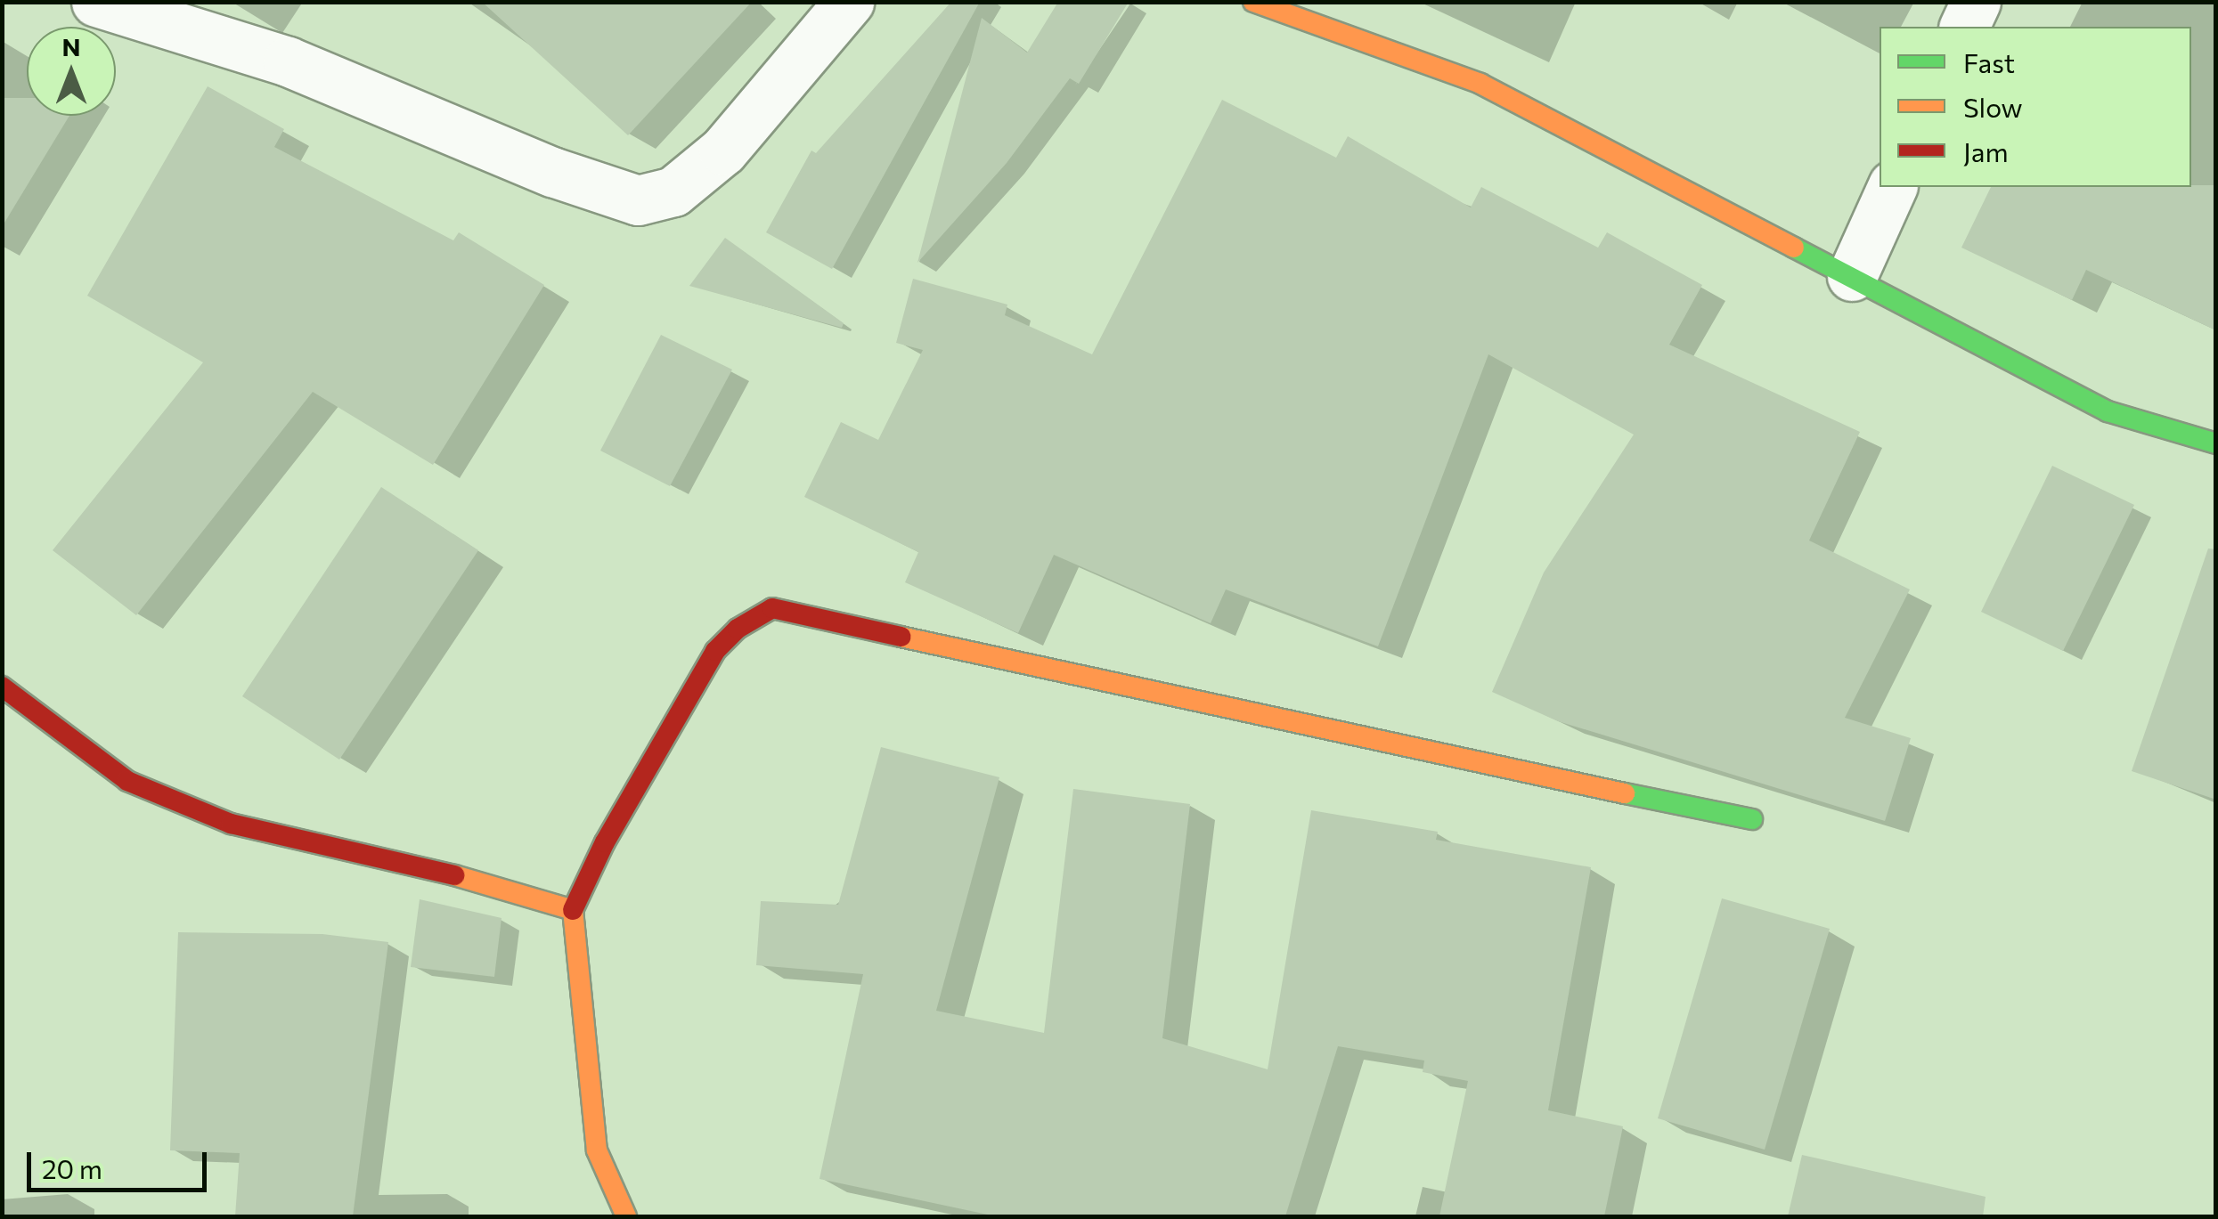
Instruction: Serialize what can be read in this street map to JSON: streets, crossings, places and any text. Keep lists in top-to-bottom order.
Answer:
{
  "legend": ["Fast", "Slow", "Jam"],
  "scale_bar": "20 m",
  "north": "top"
}
